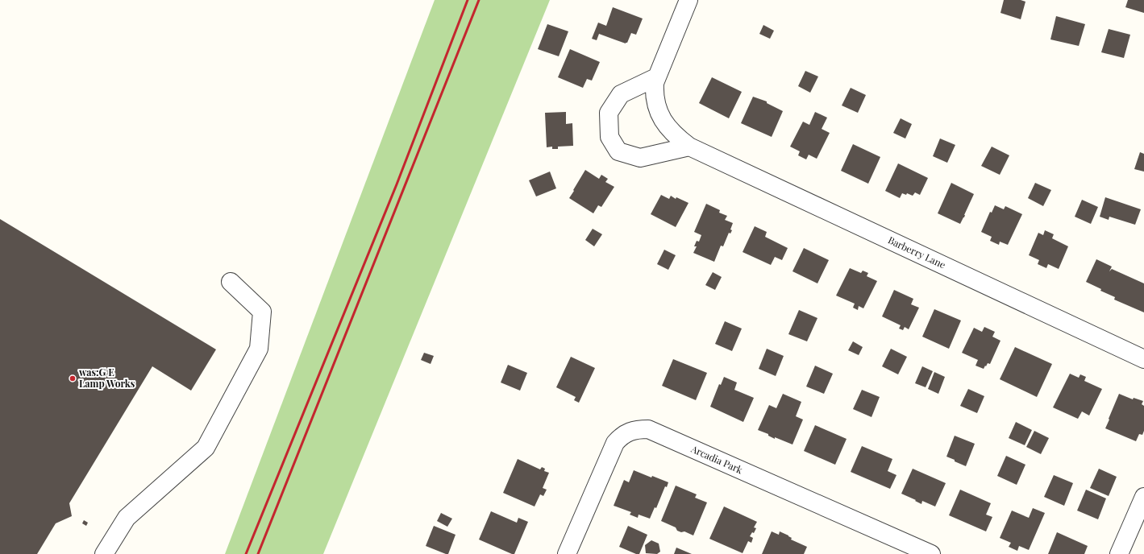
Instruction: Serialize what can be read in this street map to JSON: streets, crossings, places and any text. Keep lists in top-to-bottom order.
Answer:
{
  "streets": {
    "street": ["Barberry Lane", "Arcadia Park"]
  },
  "places": ["was:G E Lamp Works"]
}
